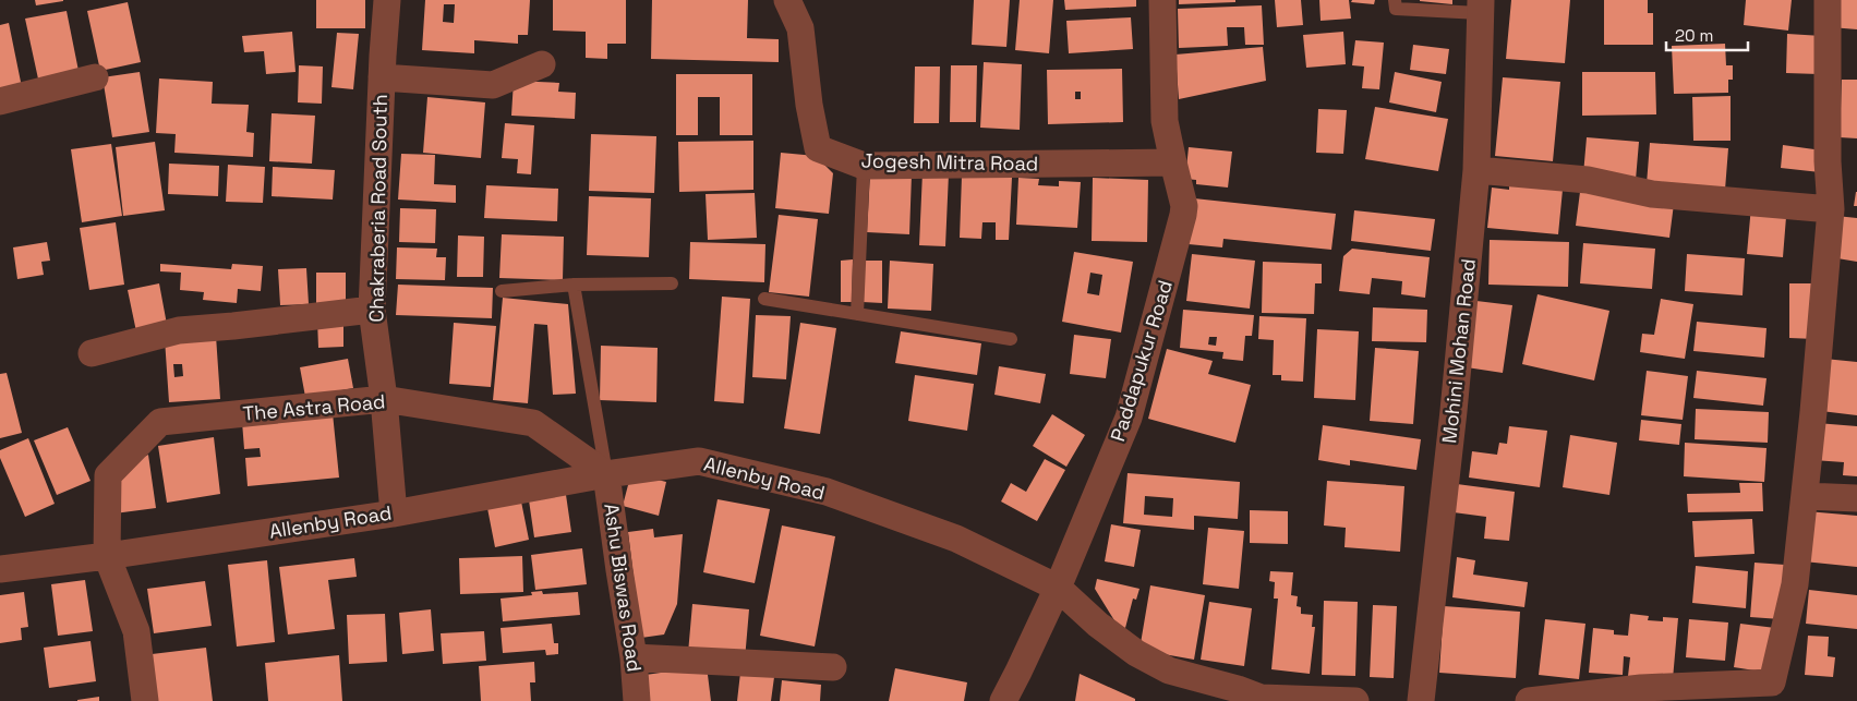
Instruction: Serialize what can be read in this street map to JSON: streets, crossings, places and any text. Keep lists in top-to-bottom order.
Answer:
{
  "streets": {
    "street": [
      "Jogesh Mitra Road",
      "Chakraberia Road South",
      "Mohini Mohan Road",
      "Paddapukur Road",
      "The Astra Road",
      "Allenby Road",
      "Ashu Biswas Road"
    ]
  },
  "crossings": [
    ["Jogesh Mitra Road", "Paddapukur Road"],
    ["Chakraberia Road South", "The Astra Road"],
    ["Chakraberia Road South", "Allenby Road"],
    ["Paddapukur Road", "Allenby Road"],
    ["The Astra Road", "Allenby Road"],
    ["The Astra Road", "Ashu Biswas Road"],
    ["Allenby Road", "Ashu Biswas Road"]
  ],
  "scale_bar": "20 m"
}
